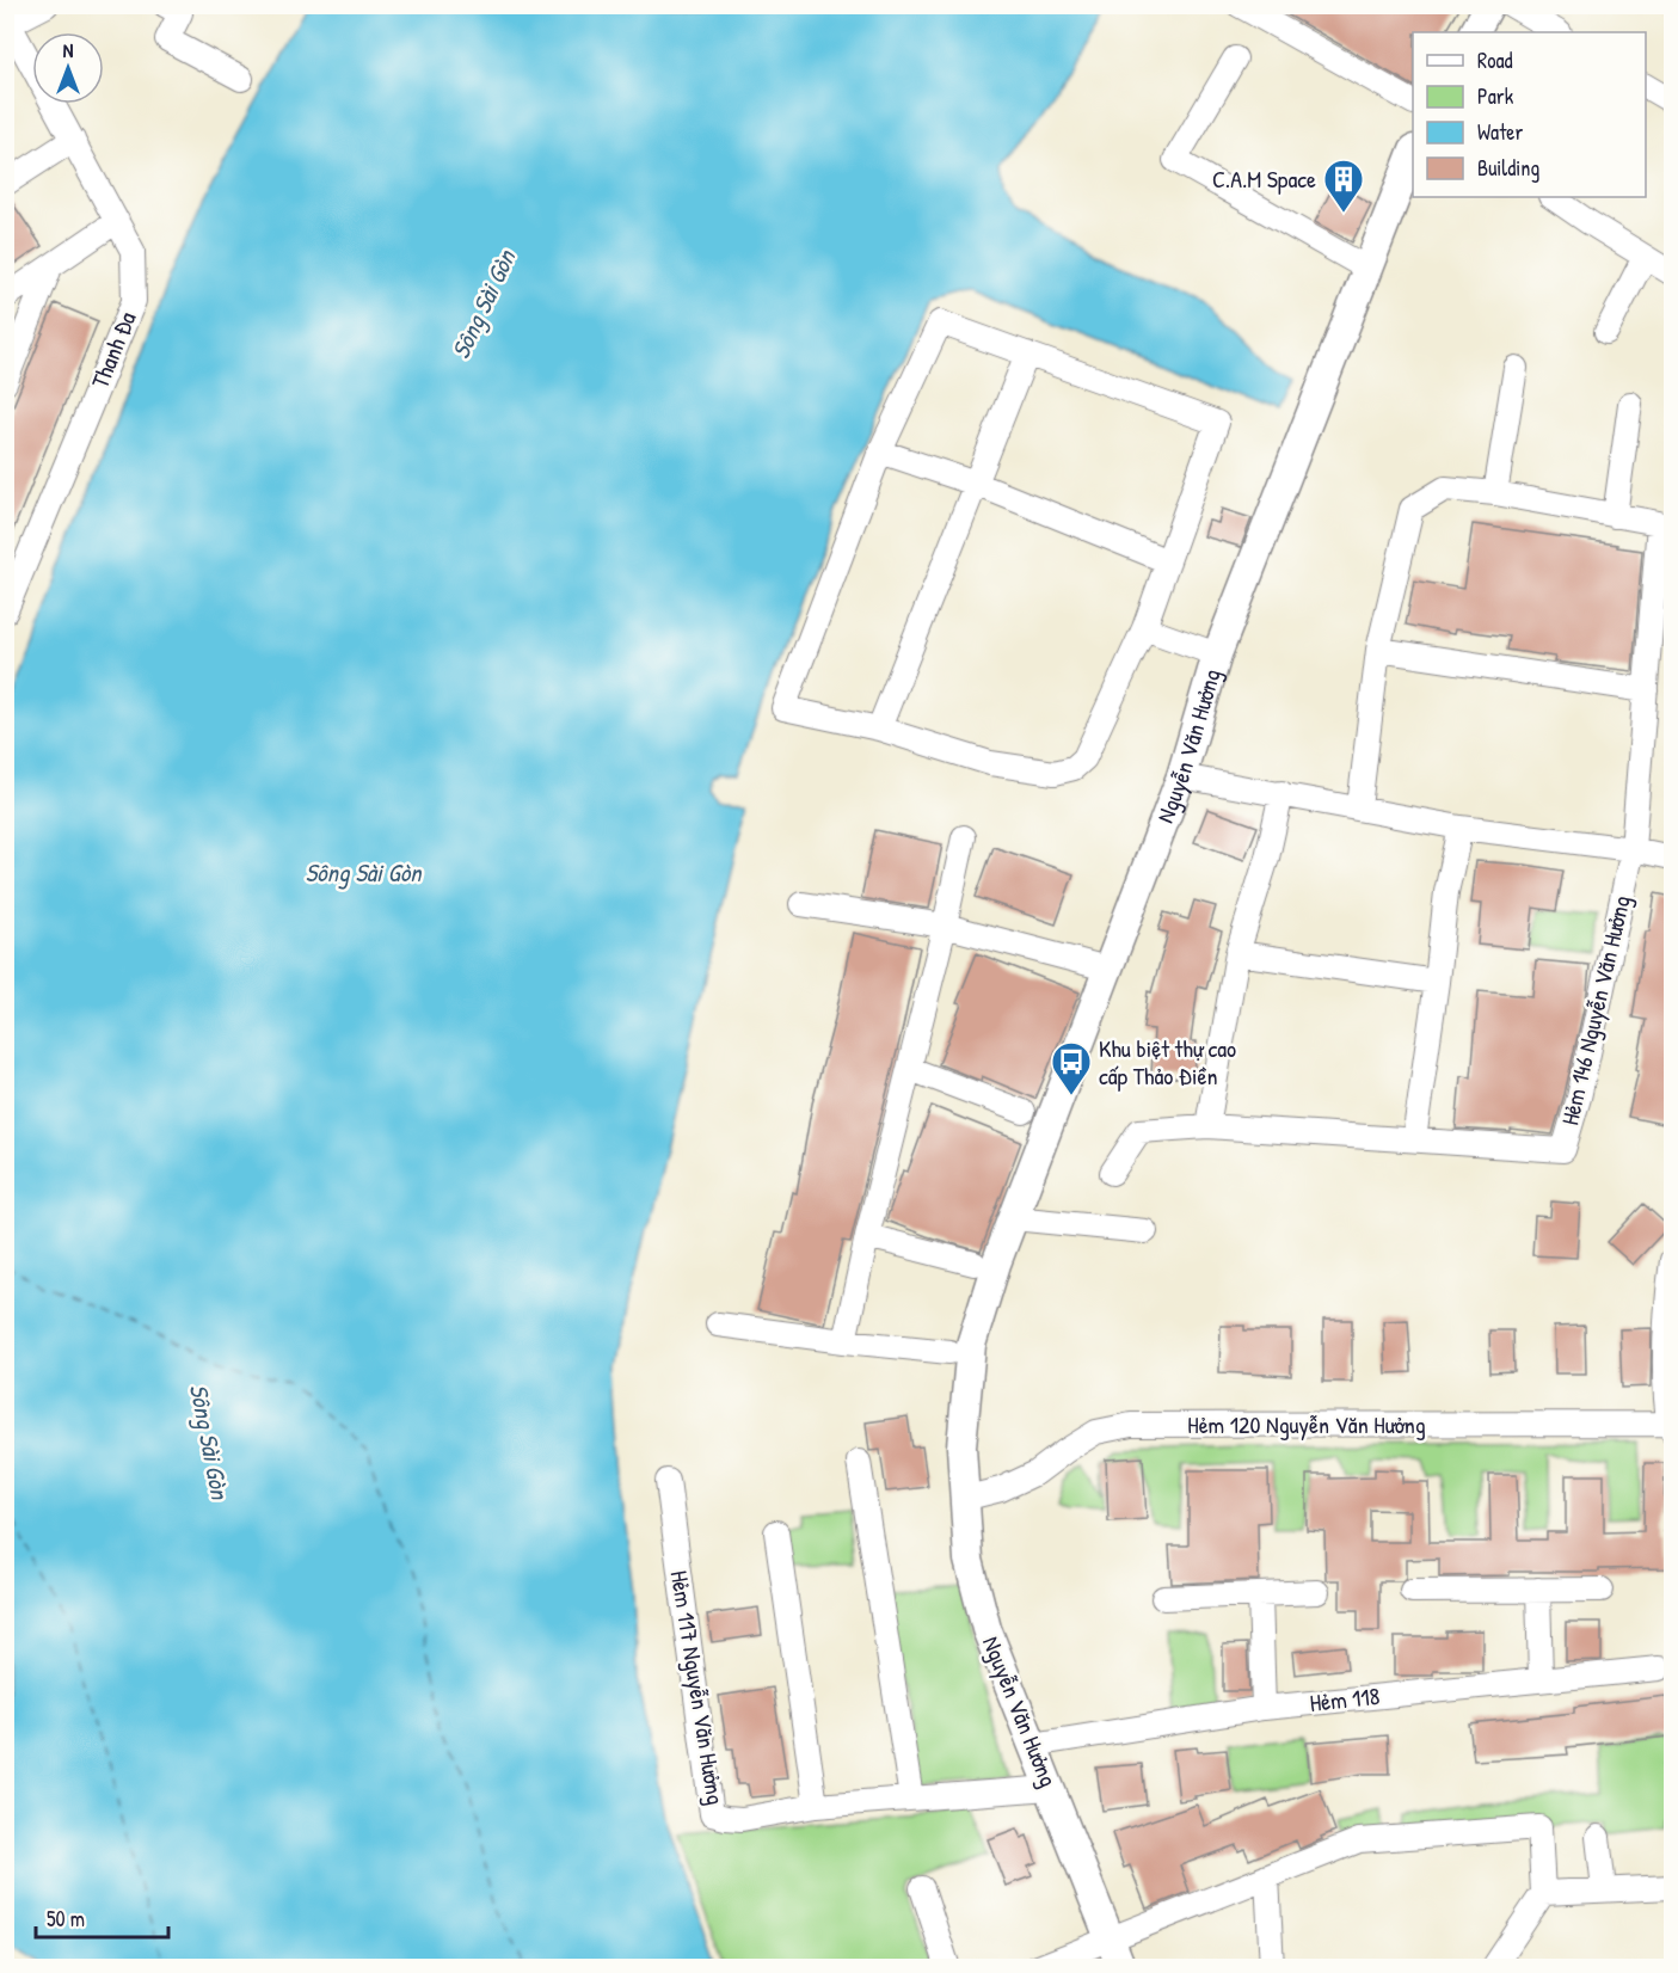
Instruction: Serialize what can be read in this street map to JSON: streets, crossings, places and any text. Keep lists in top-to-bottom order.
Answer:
{
  "streets": {
    "main road": ["Nguyễn Văn Hưởng"],
    "street": [
      "Thanh Đa",
      "Hẻm 146 Nguyễn Văn Hưởng",
      "Hẻm 120 Nguyễn Văn Hưởng",
      "Hẻm 117 Nguyễn Văn Hưởng",
      "Hẻm 118"
    ]
  },
  "crossings": [
    ["Nguyễn Văn Hưởng", "Hẻm 120 Nguyễn Văn Hưởng"],
    ["Nguyễn Văn Hưởng", "Hẻm 117 Nguyễn Văn Hưởng"],
    ["Nguyễn Văn Hưởng", "Hẻm 118"]
  ],
  "water": ["Sông Sài Gòn"],
  "places": {
    "building": ["C.A.M Space"],
    "bus stop": ["Khu biệt thự cao cấp Thảo Điền"]
  },
  "legend": [
    "Road",
    "Park",
    "Water",
    "Building"
  ],
  "scale_bar": "50 m",
  "north": "top"
}
